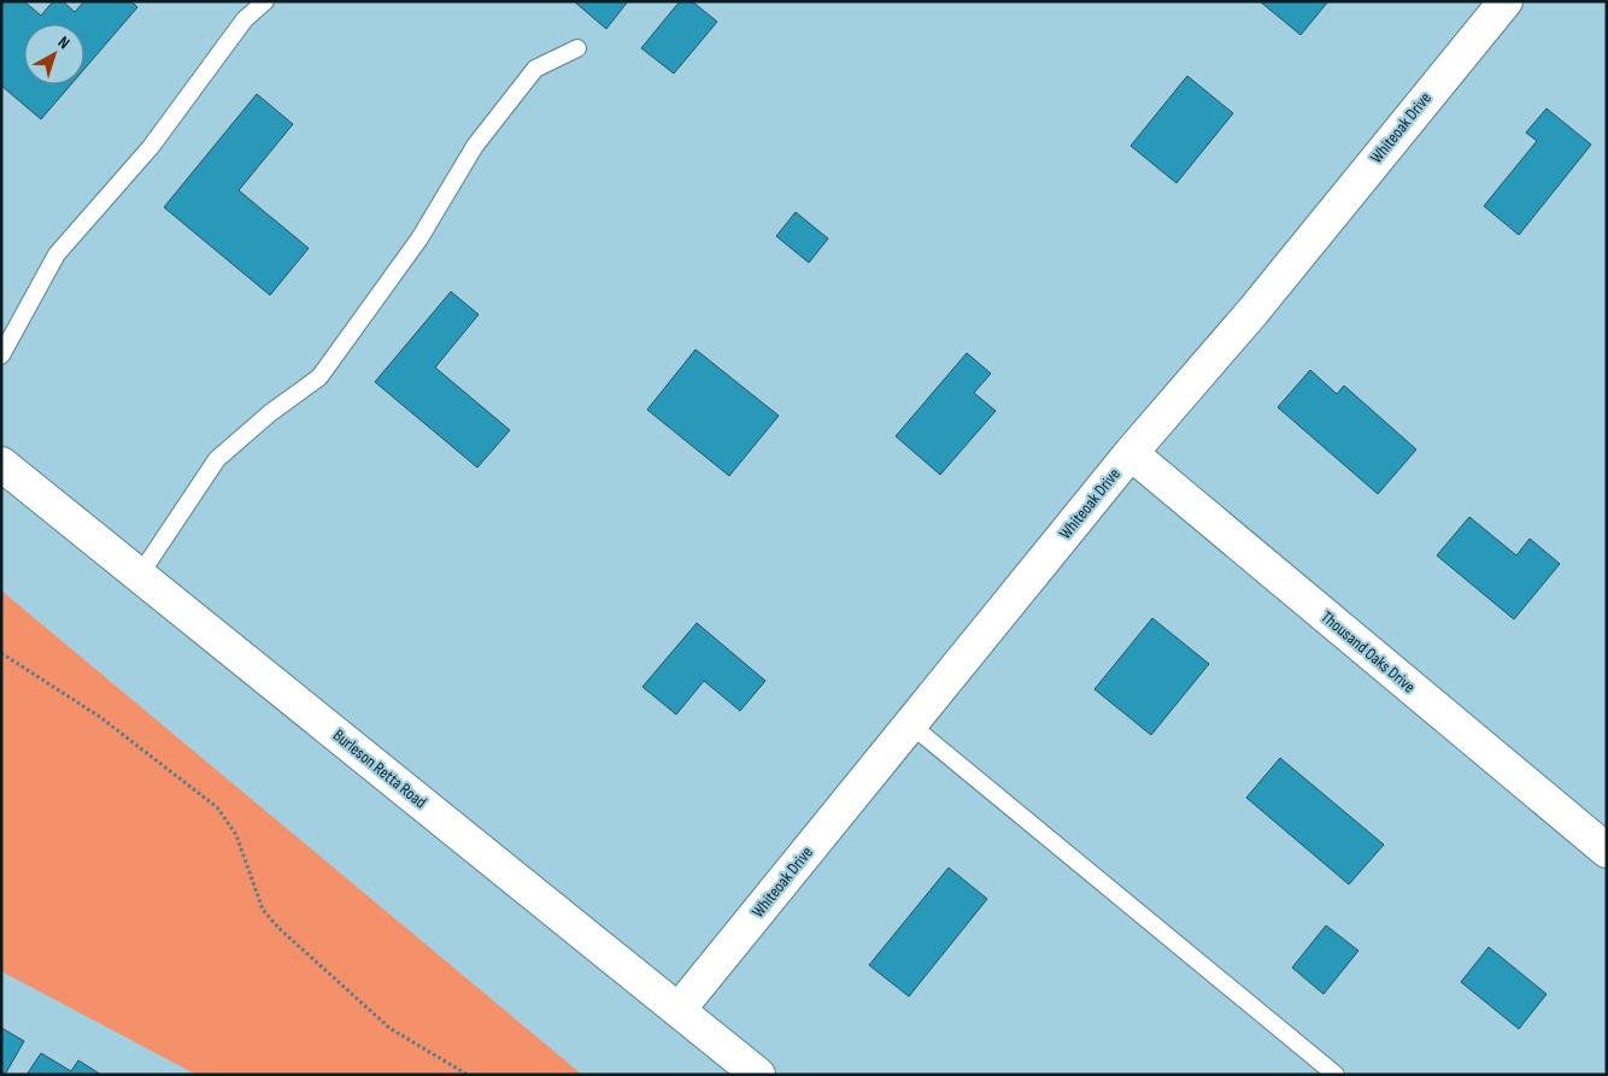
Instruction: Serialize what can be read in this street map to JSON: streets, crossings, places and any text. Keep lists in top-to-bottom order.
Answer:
{
  "streets": {
    "street": ["Whiteoak Drive", "Thousand Oaks Drive", "Burleson Retta Road"]
  },
  "crossings": [
    ["Whiteoak Drive", "Thousand Oaks Drive"],
    ["Whiteoak Drive", "Burleson Retta Road"]
  ],
  "north": "top right"
}
